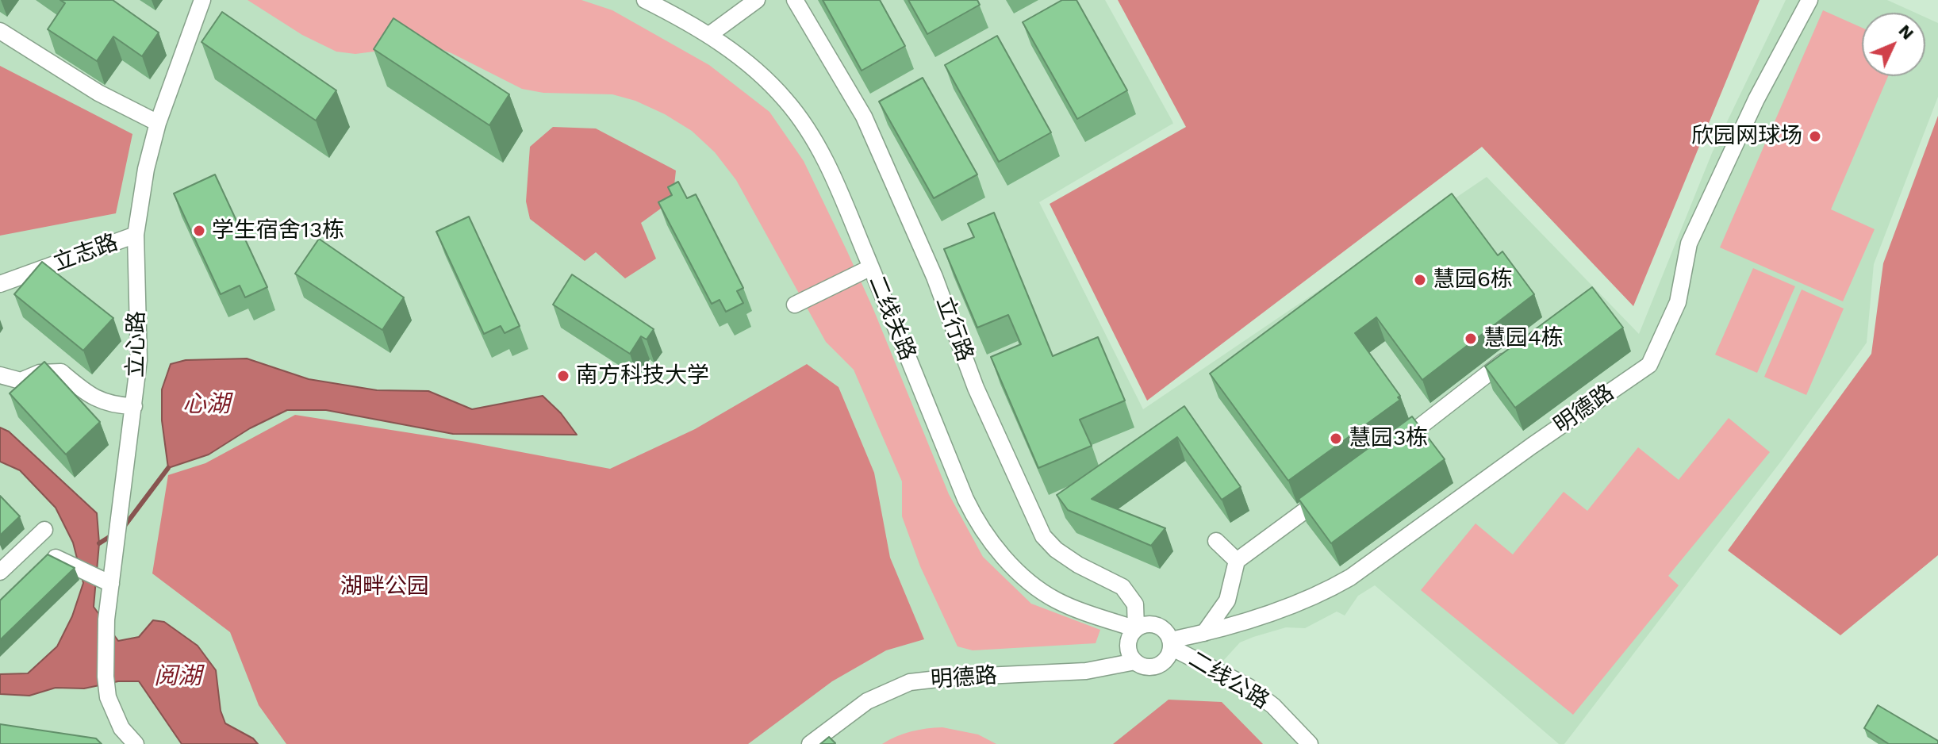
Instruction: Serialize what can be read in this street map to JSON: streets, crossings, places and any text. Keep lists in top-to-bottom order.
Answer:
{
  "streets": {
    "street": [
      "立志路",
      "二线关路",
      "立行路",
      "立心路",
      "明德路",
      "二线公路"
    ]
  },
  "crossings": [
    ["立志路", "立心路"],
    ["二线关路", "立行路"],
    ["二线关路", "明德路"],
    ["二线关路", "二线公路"],
    ["立行路", "明德路"],
    ["立行路", "二线公路"],
    ["明德路", "二线公路"]
  ],
  "water": ["心湖", "阅湖"],
  "parks": ["湖畔公园"],
  "places": [
    "欣园网球场",
    "学生宿舍13栋",
    "慧园6栋",
    "慧园4栋",
    "南方科技大学",
    "慧园3栋"
  ],
  "north": "top right"
}
